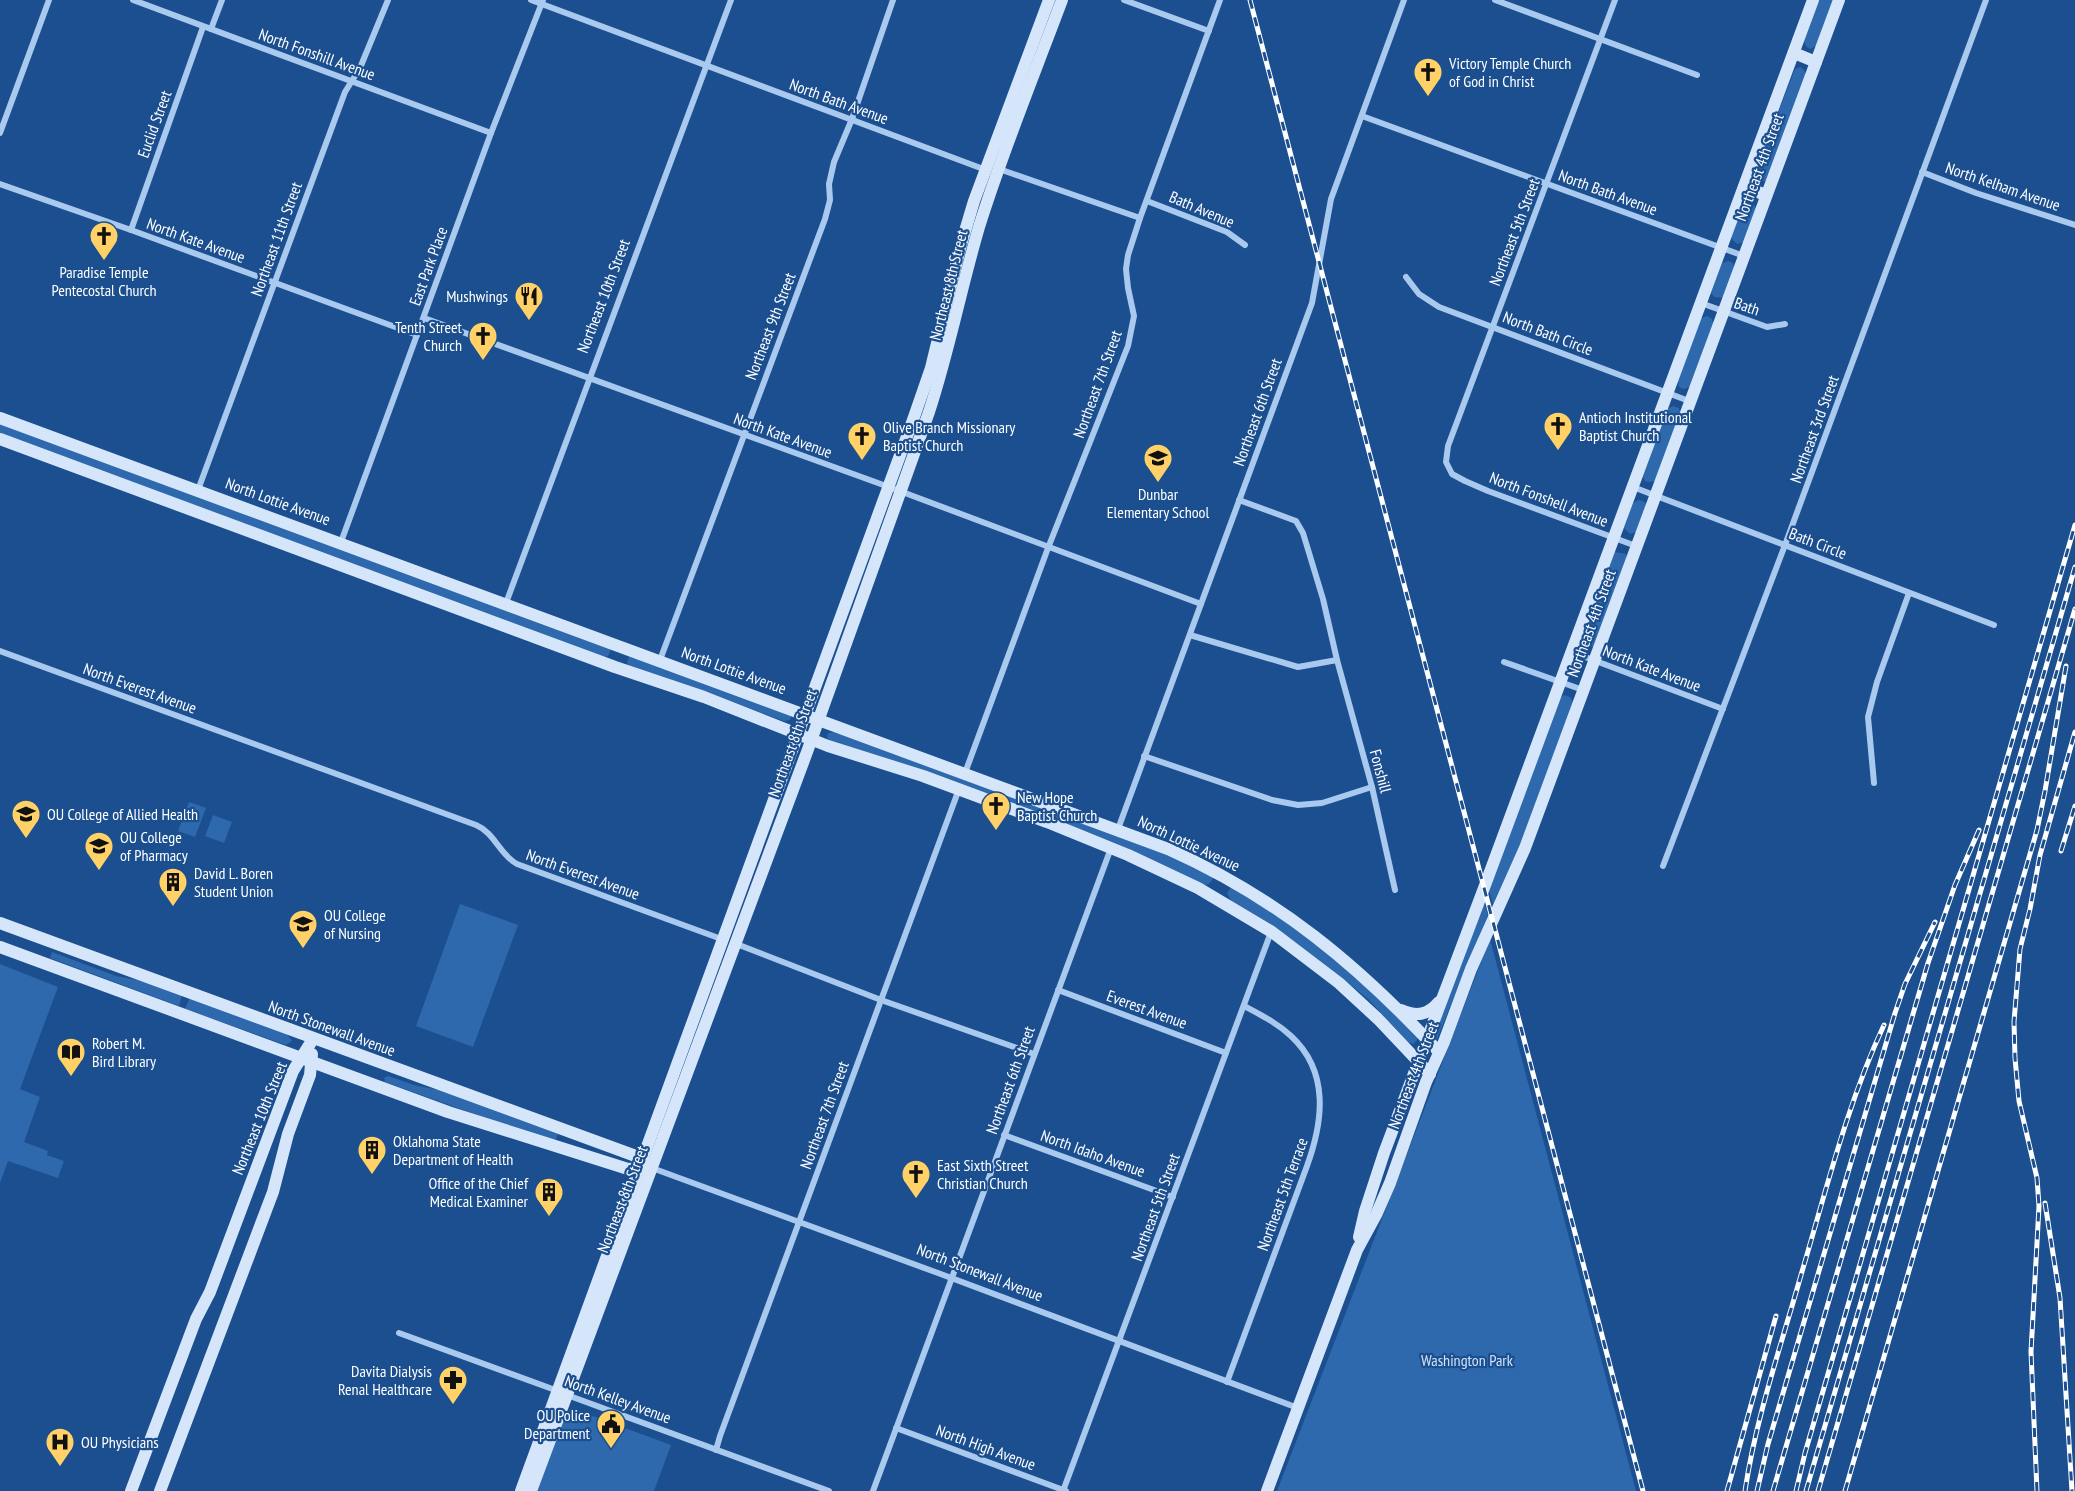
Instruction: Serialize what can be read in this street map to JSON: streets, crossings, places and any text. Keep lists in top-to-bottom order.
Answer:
{
  "streets": {
    "main road": [
      "Northeast 4th Street",
      "Northeast 8th Street",
      "Northeast 10th Street",
      "North Lottie Avenue",
      "North Stonewall Avenue"
    ],
    "street": [
      "North Fonshill Avenue",
      "North Bath Avenue",
      "Euclid Street",
      "North Kelham Avenue",
      "Bath Avenue",
      "Northeast 5th Street",
      "Northeast 11th Street",
      "North Kate Avenue",
      "East Park Place",
      "Bath",
      "Northeast 9th Street",
      "North Bath Circle",
      "Northeast 7th Street",
      "Northeast 6th Street",
      "Northeast 3rd Street",
      "North Fonshell Avenue",
      "Bath Circle",
      "North Everest Avenue",
      "Fonshill",
      "Everest Avenue",
      "North Idaho Avenue",
      "Northeast 5th Terrace",
      "North Kelley Avenue",
      "North High Avenue"
    ]
  },
  "crossings": [
    ["North Fonshill Avenue", "Euclid Street"],
    ["North Fonshill Avenue", "Northeast 11th Street"],
    ["North Fonshill Avenue", "East Park Place"],
    ["North Bath Avenue", "Northeast 4th Street"],
    ["North Bath Avenue", "Northeast 5th Street"],
    ["North Bath Avenue", "East Park Place"],
    ["North Bath Avenue", "Northeast 8th Street"],
    ["North Bath Avenue", "Northeast 10th Street"],
    ["North Bath Avenue", "Northeast 9th Street"],
    ["North Bath Avenue", "Northeast 7th Street"],
    ["North Bath Avenue", "Northeast 6th Street"],
    ["Euclid Street", "North Kate Avenue"],
    ["Northeast 4th Street", "North Kate Avenue"],
    ["Northeast 4th Street", "Bath"],
    ["Northeast 4th Street", "North Bath Circle"],
    ["Northeast 4th Street", "North Fonshell Avenue"],
    ["Northeast 4th Street", "North Lottie Avenue"],
    ["Northeast 4th Street", "Bath Circle"],
    ["Northeast 4th Street", "North Stonewall Avenue"],
    ["North Kelham Avenue", "Northeast 3rd Street"],
    ["Bath Avenue", "Northeast 7th Street"],
    ["Northeast 5th Street", "North Bath Circle"],
    ["Northeast 5th Street", "North Fonshell Avenue"],
    ["Northeast 5th Street", "Everest Avenue"],
    ["Northeast 5th Street", "North Stonewall Avenue"],
    ["Northeast 5th Street", "North Idaho Avenue"],
    ["Northeast 5th Street", "Northeast 5th Terrace"],
    ["Northeast 5th Street", "North High Avenue"],
    ["Northeast 11th Street", "North Kate Avenue"],
    ["Northeast 11th Street", "North Lottie Avenue"],
    ["North Kate Avenue", "East Park Place"],
    ["North Kate Avenue", "Northeast 8th Street"],
    ["North Kate Avenue", "Northeast 10th Street"],
    ["North Kate Avenue", "Northeast 9th Street"],
    ["North Kate Avenue", "Northeast 7th Street"],
    ["North Kate Avenue", "Northeast 6th Street"],
    ["North Kate Avenue", "Northeast 3rd Street"],
    ["East Park Place", "North Lottie Avenue"],
    ["Northeast 8th Street", "North Lottie Avenue"],
    ["Northeast 8th Street", "North Everest Avenue"],
    ["Northeast 8th Street", "North Stonewall Avenue"],
    ["Northeast 8th Street", "North Kelley Avenue"],
    ["Northeast 10th Street", "North Lottie Avenue"],
    ["Northeast 10th Street", "North Stonewall Avenue"],
    ["Northeast 9th Street", "North Lottie Avenue"],
    ["Northeast 7th Street", "North Lottie Avenue"],
    ["Northeast 7th Street", "North Everest Avenue"],
    ["Northeast 7th Street", "North Stonewall Avenue"],
    ["Northeast 7th Street", "North Kelley Avenue"],
    ["Northeast 6th Street", "North Lottie Avenue"],
    ["Northeast 6th Street", "North Everest Avenue"],
    ["Northeast 6th Street", "Everest Avenue"],
    ["Northeast 6th Street", "North Stonewall Avenue"],
    ["Northeast 6th Street", "North Idaho Avenue"],
    ["Northeast 6th Street", "North High Avenue"],
    ["Northeast 3rd Street", "Bath Circle"],
    ["North Stonewall Avenue", "Northeast 5th Terrace"]
  ],
  "parks": ["Washington Park"],
  "places": {
    "church": [
      "Victory Temple Church of God in Christ",
      "Paradise Temple Pentecostal Church",
      "Tenth Street Church",
      "Antioch Institutional Baptist Church",
      "Olive Branch Missionary Baptist Church",
      "New Hope Baptist Church",
      "East Sixth Street Christian Church"
    ],
    "restaurant": ["Mushwings"],
    "school or university": [
      "Dunbar Elementary School",
      "OU College of Allied Health",
      "OU College of Pharmacy",
      "OU College of Nursing"
    ],
    "building": ["David L. Boren Student Union", "Oklahoma State Department of Health", "Office of the Chief Medical Examiner"],
    "library": ["Robert M. Bird Library"],
    "pharmacy": ["Davita Dialysis Renal Healthcare"],
    "public building": ["OU Police Department"],
    "hospital": ["OU Physicians"]
  }
}
